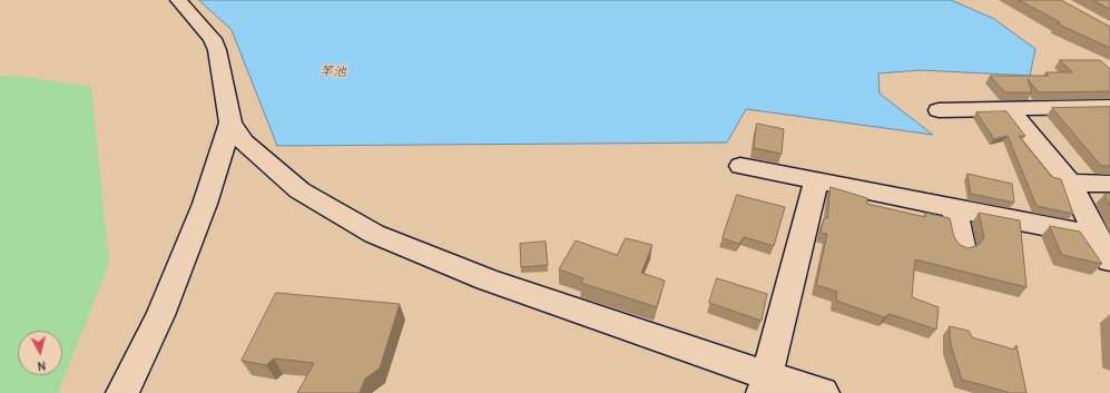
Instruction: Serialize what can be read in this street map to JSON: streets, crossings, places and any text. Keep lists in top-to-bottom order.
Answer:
{
  "water": ["竿池"],
  "north": "bottom"
}
